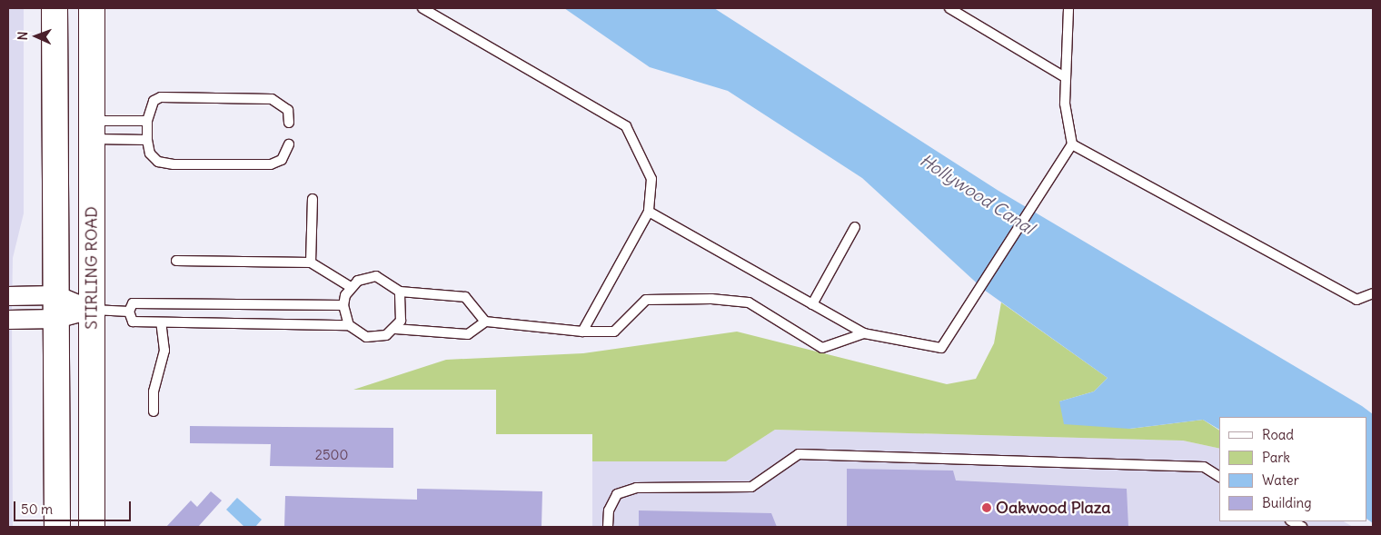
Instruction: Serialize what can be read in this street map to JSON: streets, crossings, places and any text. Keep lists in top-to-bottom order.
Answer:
{
  "streets": {
    "main road": ["STIRLING ROAD"]
  },
  "water": ["Hollywood Canal"],
  "places": ["Oakwood Plaza"],
  "house_numbers": ["2500"],
  "legend": [
    "Road",
    "Park",
    "Water",
    "Building"
  ],
  "scale_bar": "50 m",
  "north": "left"
}
